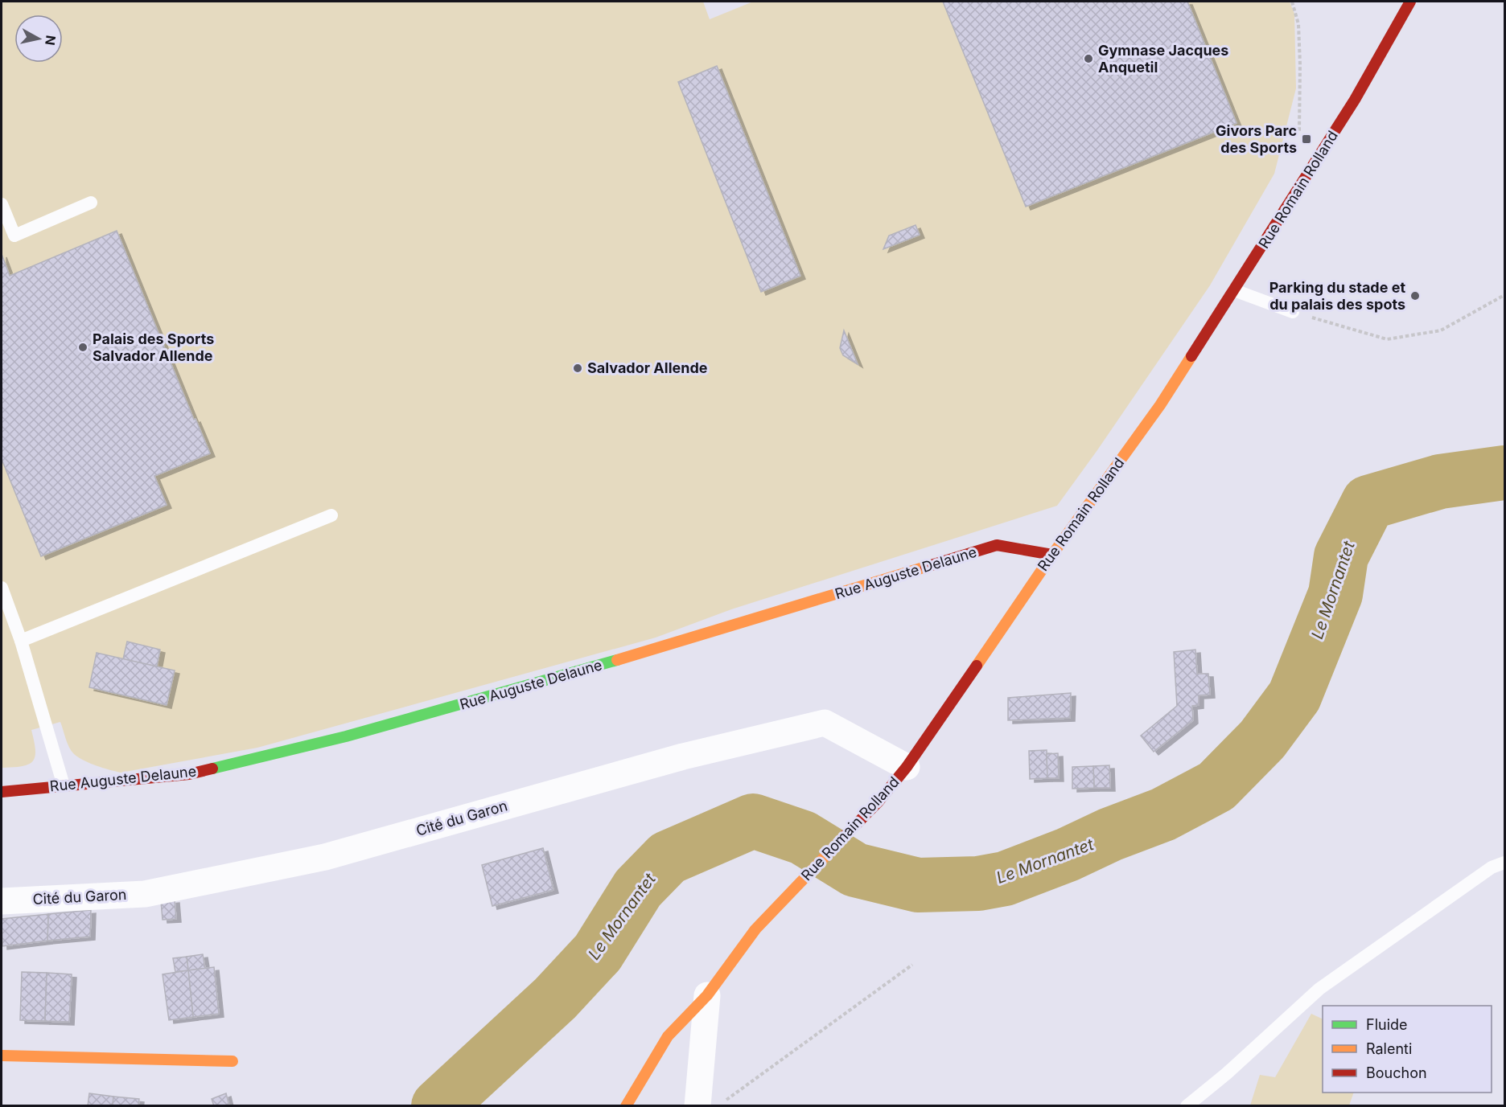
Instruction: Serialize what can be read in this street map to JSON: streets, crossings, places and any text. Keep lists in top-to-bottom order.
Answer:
{
  "streets": {
    "street": ["Rue Romain Rolland", "Rue Auguste Delaune", "Cité du Garon"]
  },
  "crossings": [
    ["Rue Romain Rolland", "Rue Auguste Delaune"],
    ["Rue Romain Rolland", "Cité du Garon"]
  ],
  "water": ["Le Mornantet"],
  "places": {
    "other": [
      "Gymnase Jacques Anquetil",
      "Parking du stade et du palais des spots",
      "Palais des Sports Salvador Allende",
      "Salvador Allende"
    ],
    "transit": ["Givors Parc des Sports"]
  },
  "legend": ["Fluide", "Ralenti", "Bouchon"],
  "north": "right"
}
